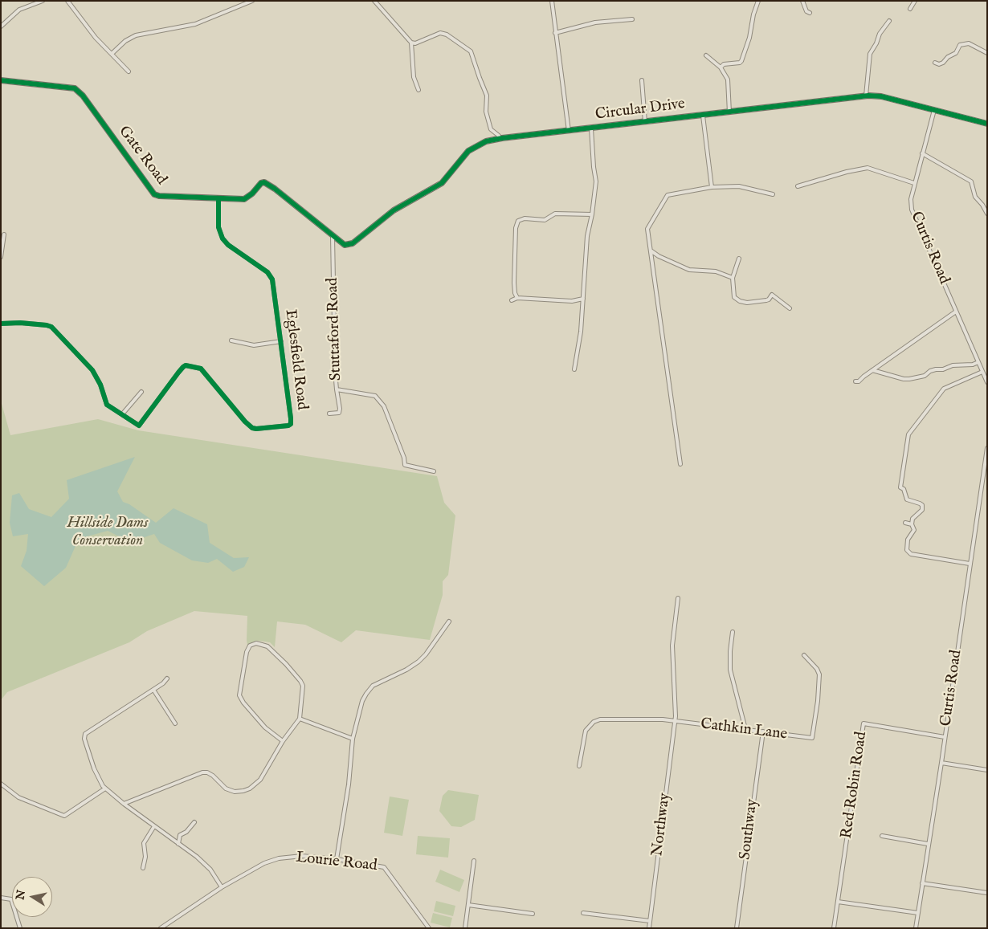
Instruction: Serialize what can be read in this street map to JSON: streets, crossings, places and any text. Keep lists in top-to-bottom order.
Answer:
{
  "streets": {
    "street": [
      "Circular Drive",
      "Gate Road",
      "Curtis Road",
      "Stuttaford Road",
      "Eglesfield Road",
      "Cathkin Lane",
      "Red Robin Road",
      "Northway",
      "Southway",
      "Lourie Road"
    ]
  },
  "crossings": [
    ["Circular Drive", "Gate Road"],
    ["Circular Drive", "Curtis Road"],
    ["Circular Drive", "Stuttaford Road"],
    ["Gate Road", "Stuttaford Road"],
    ["Gate Road", "Eglesfield Road"],
    ["Curtis Road", "Red Robin Road"],
    ["Cathkin Lane", "Northway"],
    ["Cathkin Lane", "Southway"]
  ],
  "parks": ["Hillside Dams Conservation"],
  "north": "left"
}
